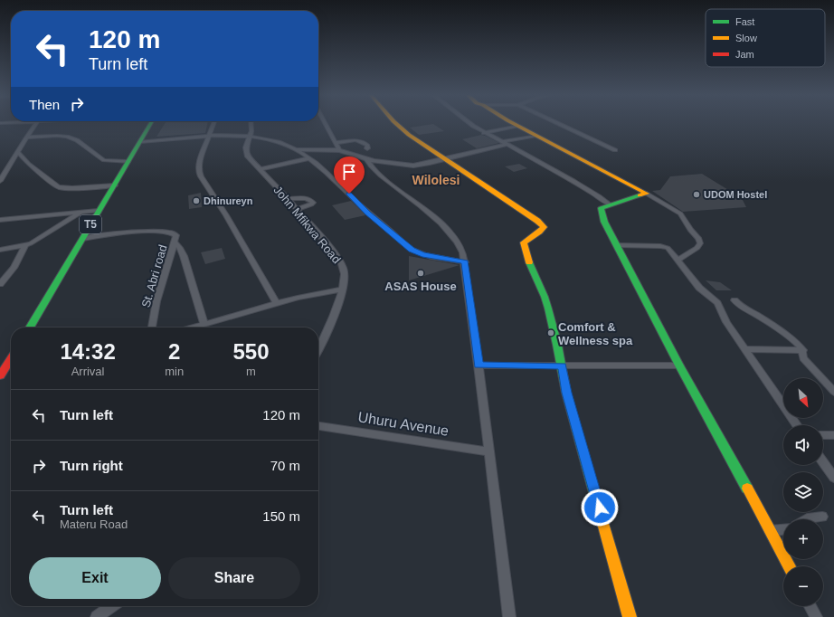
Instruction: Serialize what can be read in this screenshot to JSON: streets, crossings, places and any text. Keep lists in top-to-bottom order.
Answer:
{
  "streets": {
    "main road": ["T5"],
    "street": ["John Mfikwa Road", "St. Abri road", "Uhuru Avenue"]
  },
  "crossings": [
    ["T5", "St. Abri road"]
  ],
  "districts": ["Wilolesi"],
  "places": [
    "UDOM Hostel",
    "Dhinureyn",
    "ASAS House",
    "Comfort & Wellness spa"
  ],
  "legend": ["Fast", "Slow", "Jam"],
  "north": "bottom right",
  "page": {
    "turn": ["120 m", "Turn left"],
    "then": "Then",
    "eta": [
      "14:32",
      "Arrival",
      "2",
      "min",
      "550",
      "m"
    ],
    "map_buttons": ["+", "−"],
    "list": [
      {
        "name": "Turn left",
        "value": "120 m"
      },
      {
        "name": "Turn right",
        "value": "70 m"
      },
      {
        "name": "Turn left",
        "note": "Materu Road",
        "value": "150 m"
      }
    ],
    "buttons": ["Exit", "Share"]
  }
}
